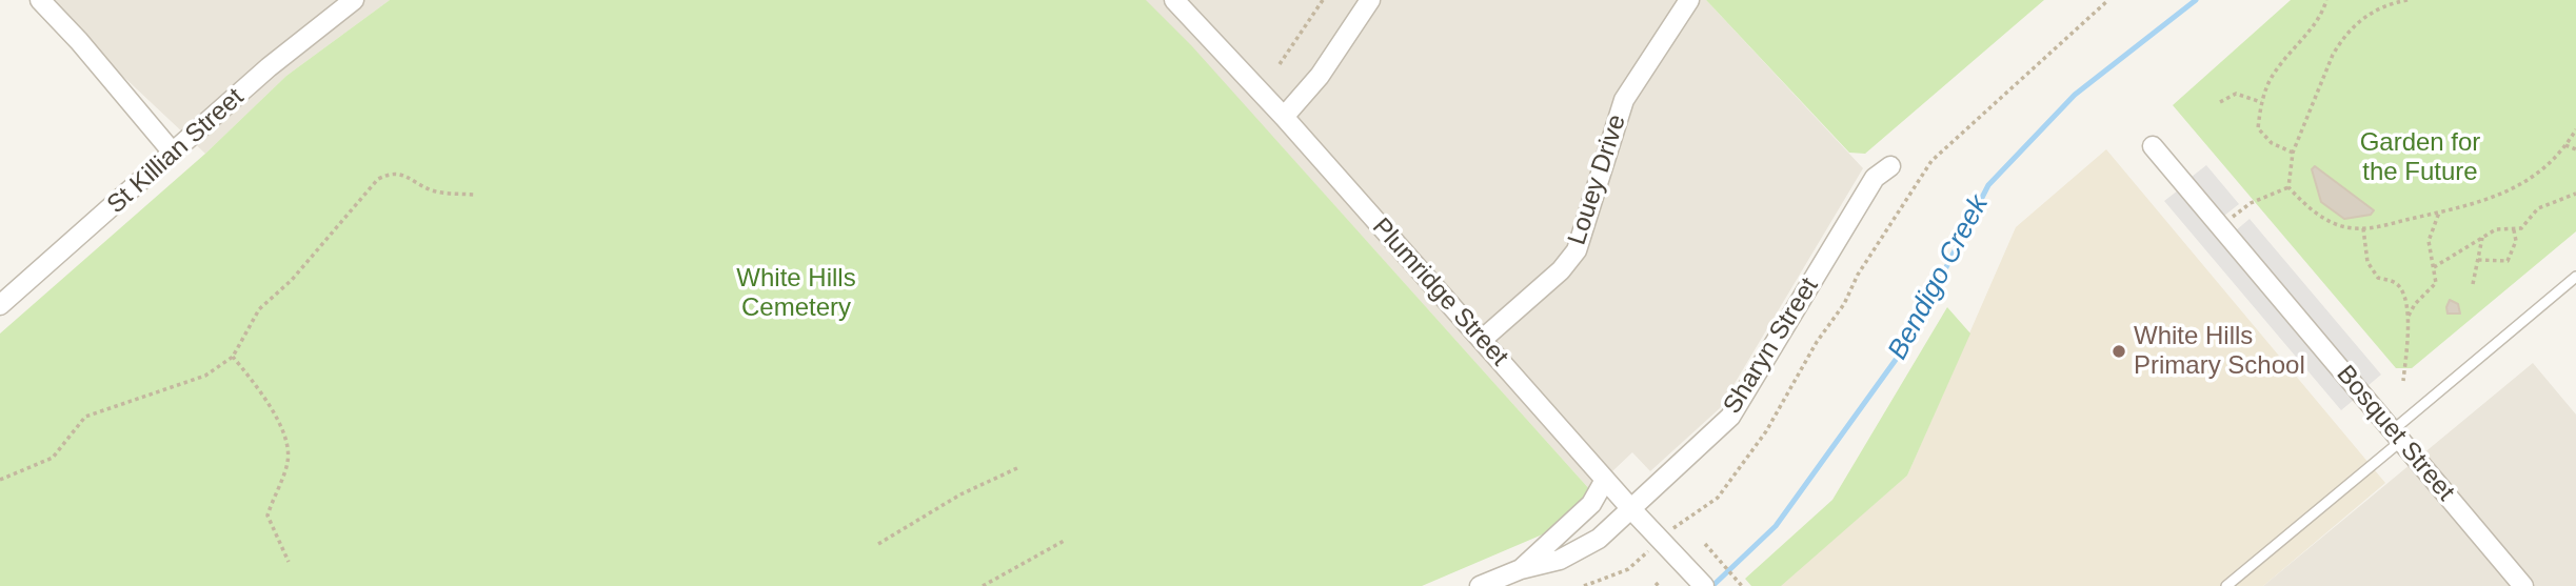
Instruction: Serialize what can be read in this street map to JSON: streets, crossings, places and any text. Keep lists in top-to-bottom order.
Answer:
{
  "streets": {
    "street": [
      "St Killian Street",
      "Louey Drive",
      "Plumridge Street",
      "Sharyn Street",
      "Bosquet Street"
    ]
  },
  "crossings": [
    ["Louey Drive", "Plumridge Street"],
    ["Plumridge Street", "Sharyn Street"]
  ],
  "water": ["Bendigo Creek"],
  "parks": ["Garden for the Future", "White Hills Cemetery"],
  "places": ["White Hills Primary School"]
}
